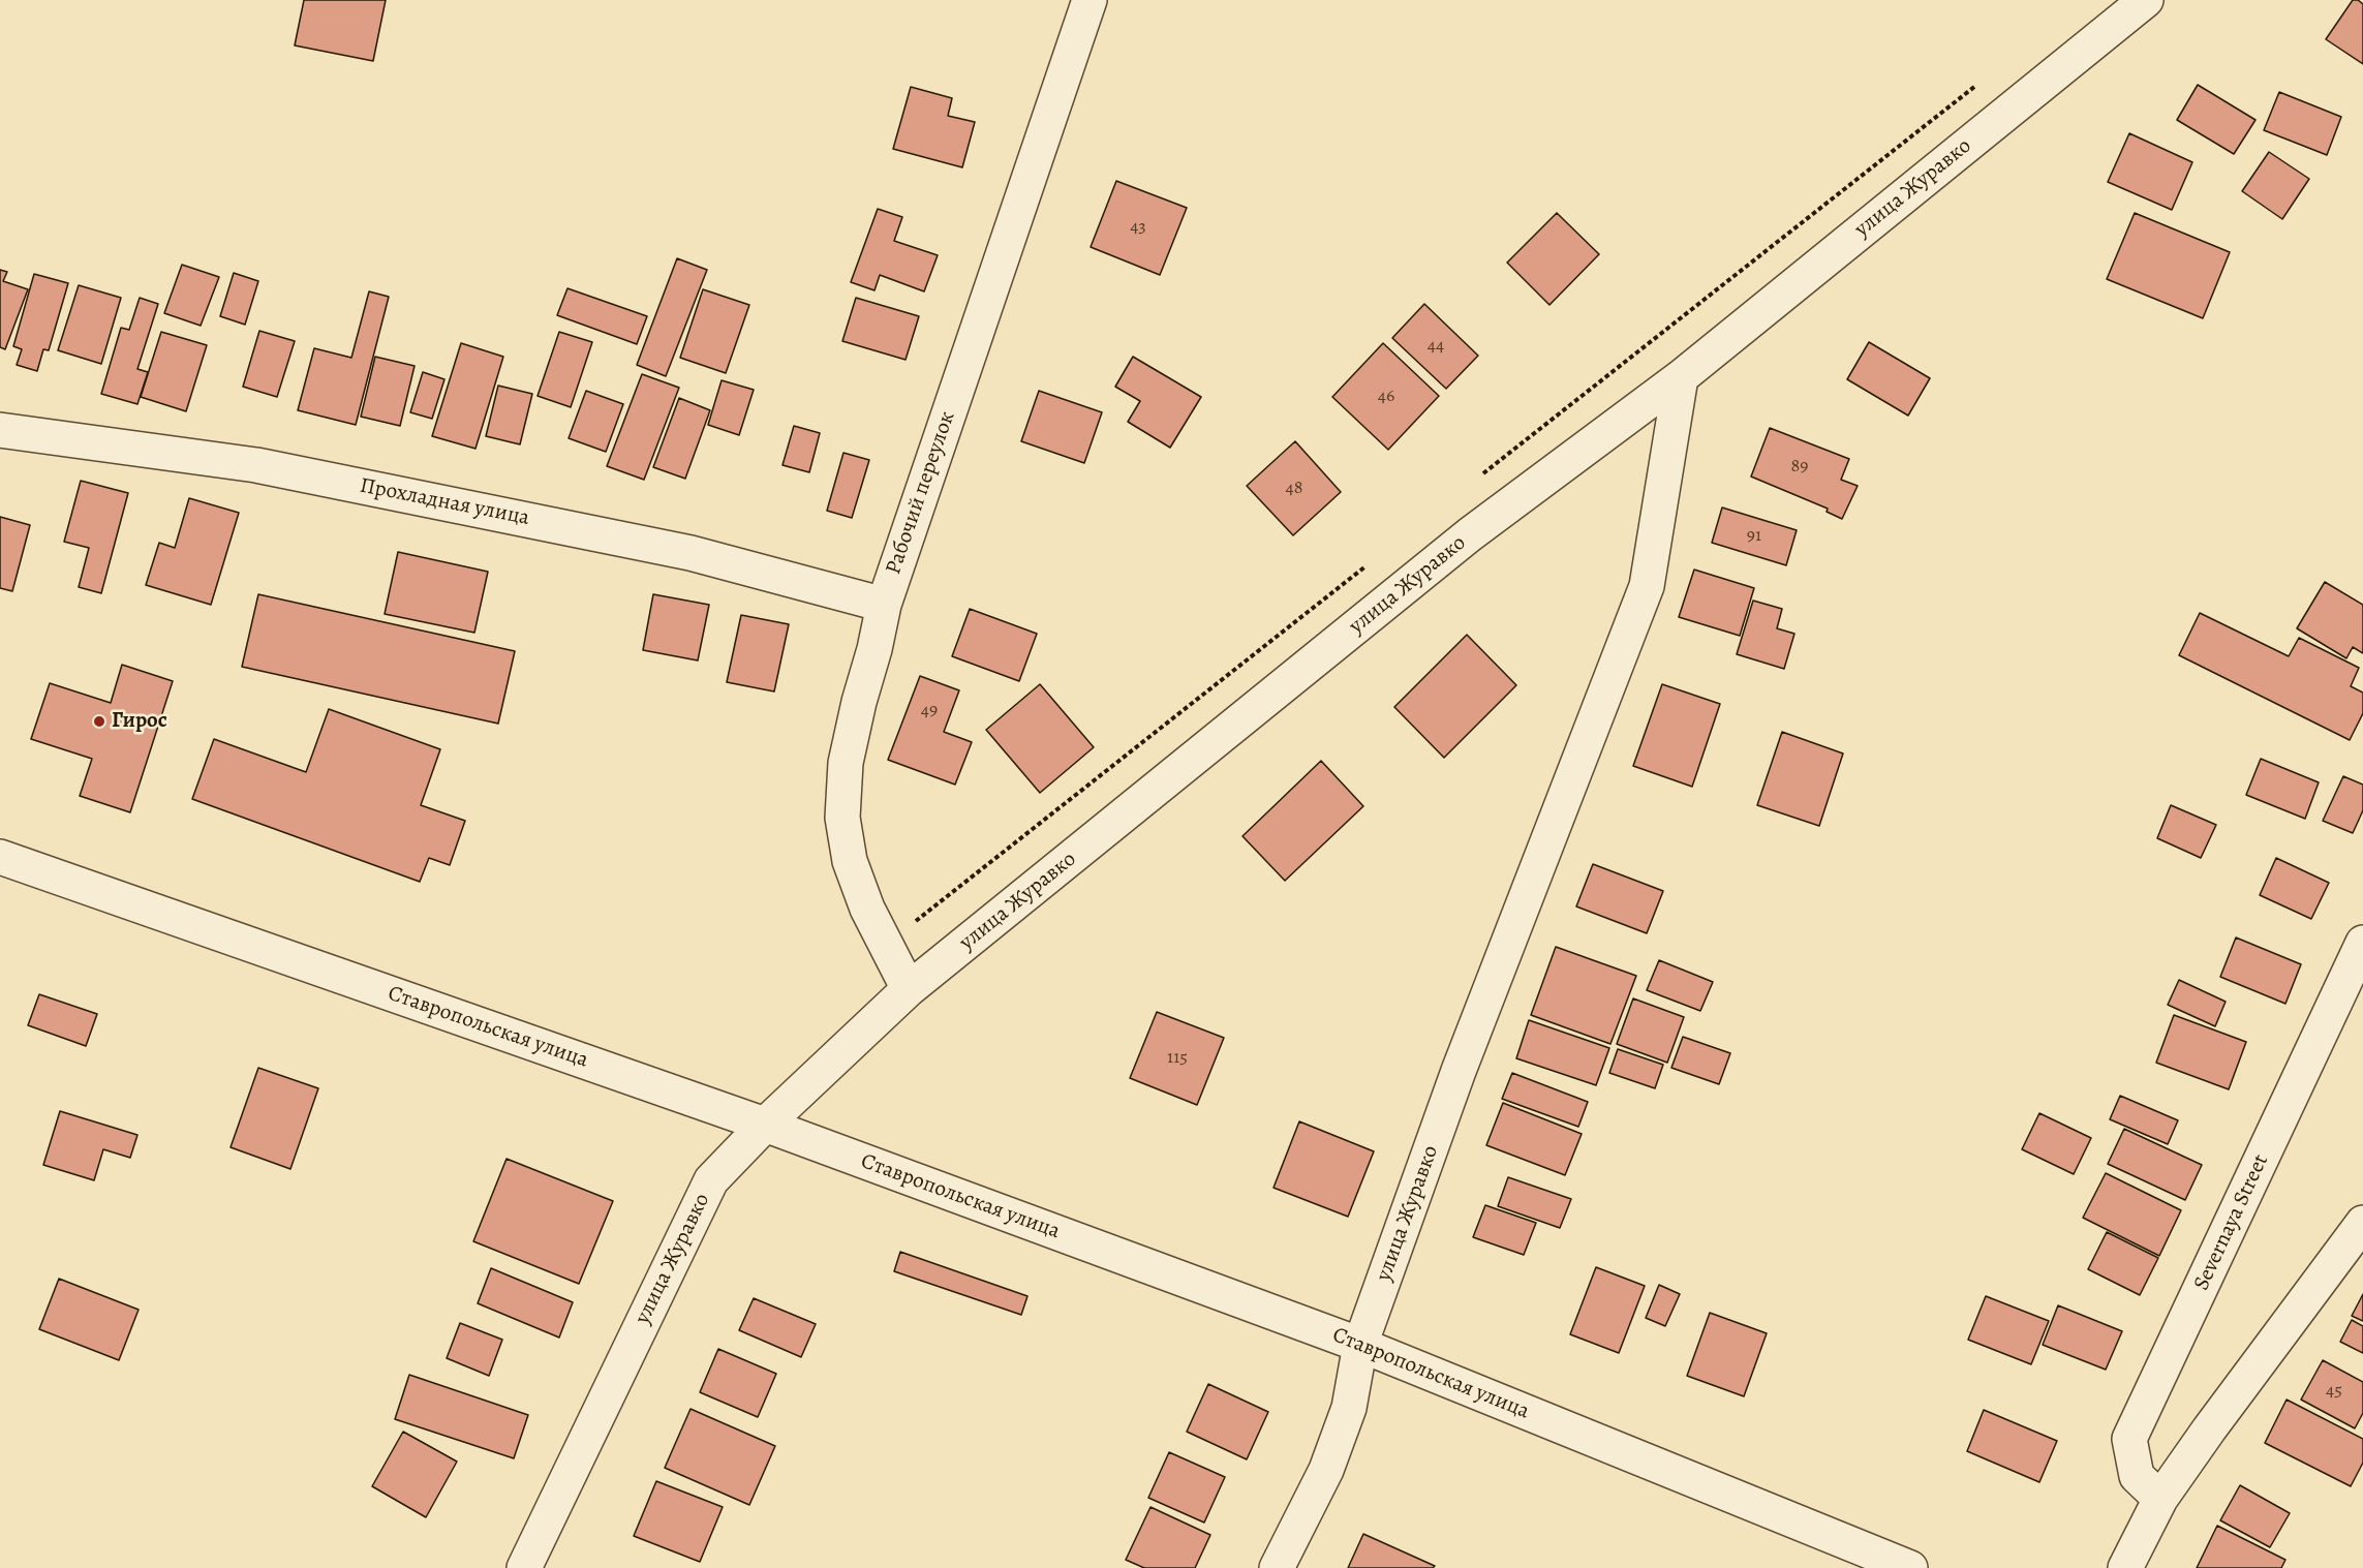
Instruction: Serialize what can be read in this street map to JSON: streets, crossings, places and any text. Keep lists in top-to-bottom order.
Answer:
{
  "streets": {
    "street": [
      "улица Журавко",
      "Рабочий переулок",
      "Прохладная улица",
      "Ставропольская улица",
      "Severnaya Street"
    ]
  },
  "crossings": [
    ["улица Журавко", "Рабочий переулок"],
    ["улица Журавко", "Ставропольская улица"],
    ["Рабочий переулок", "Прохладная улица"]
  ],
  "places": ["Гирос"],
  "house_numbers": [
    "43",
    "44",
    "46",
    "89",
    "48",
    "91",
    "49",
    "115",
    "45"
  ]
}
